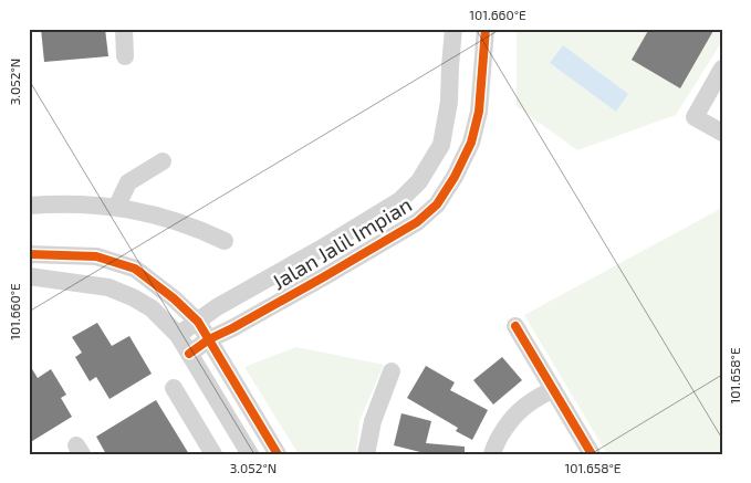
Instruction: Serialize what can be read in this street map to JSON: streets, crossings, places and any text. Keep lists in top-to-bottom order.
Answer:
{
  "streets": {
    "street": ["Jalan Jalil Impian"]
  },
  "coordinates": ["101.660°E", "3.052°N", "101.658°E"]
}
